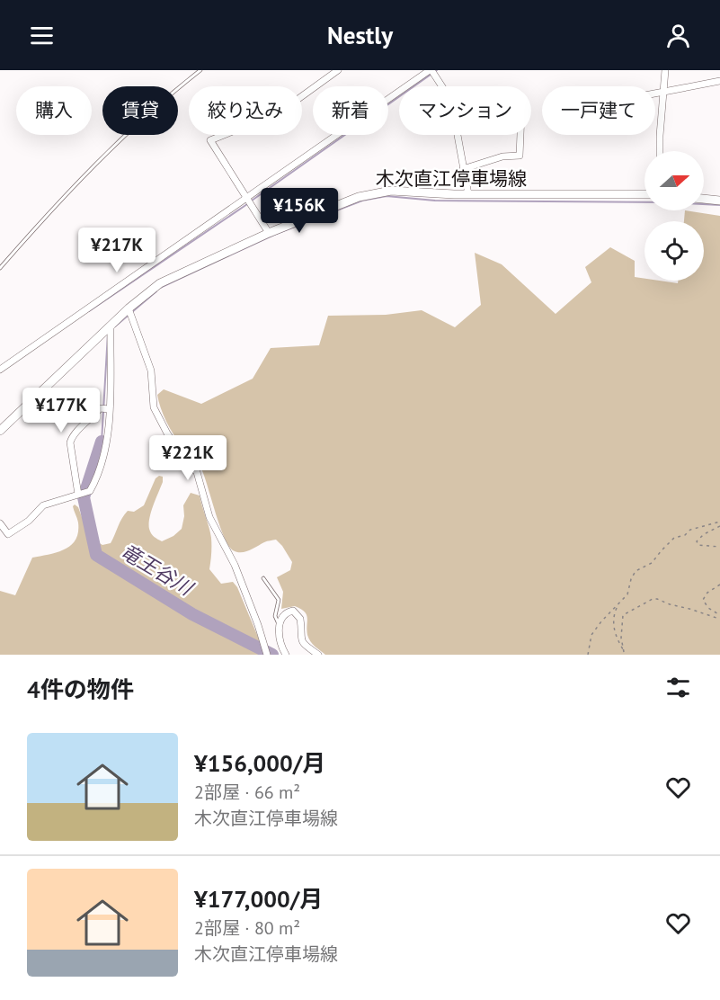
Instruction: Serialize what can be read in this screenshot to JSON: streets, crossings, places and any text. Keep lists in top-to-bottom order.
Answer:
{
  "streets": {
    "main road": ["木次直江停車場線"]
  },
  "water": ["竜王谷川"],
  "north": "right",
  "page": {
    "header": "Nestly",
    "chip": [
      "購入",
      "賃貸",
      "絞り込み",
      "新着",
      "マンション",
      "一戸建て"
    ],
    "price": [
      "¥156K",
      "¥217K",
      "¥177K",
      "¥221K"
    ],
    "heading": "4件の物件",
    "list": [
      {
        "name": "¥156,000/月",
        "note": "2部屋 · 66 m² · 木次直江停車場線"
      },
      {
        "name": "¥177,000/月",
        "note": "2部屋 · 80 m² · 木次直江停車場線"
      }
    ]
  }
}
